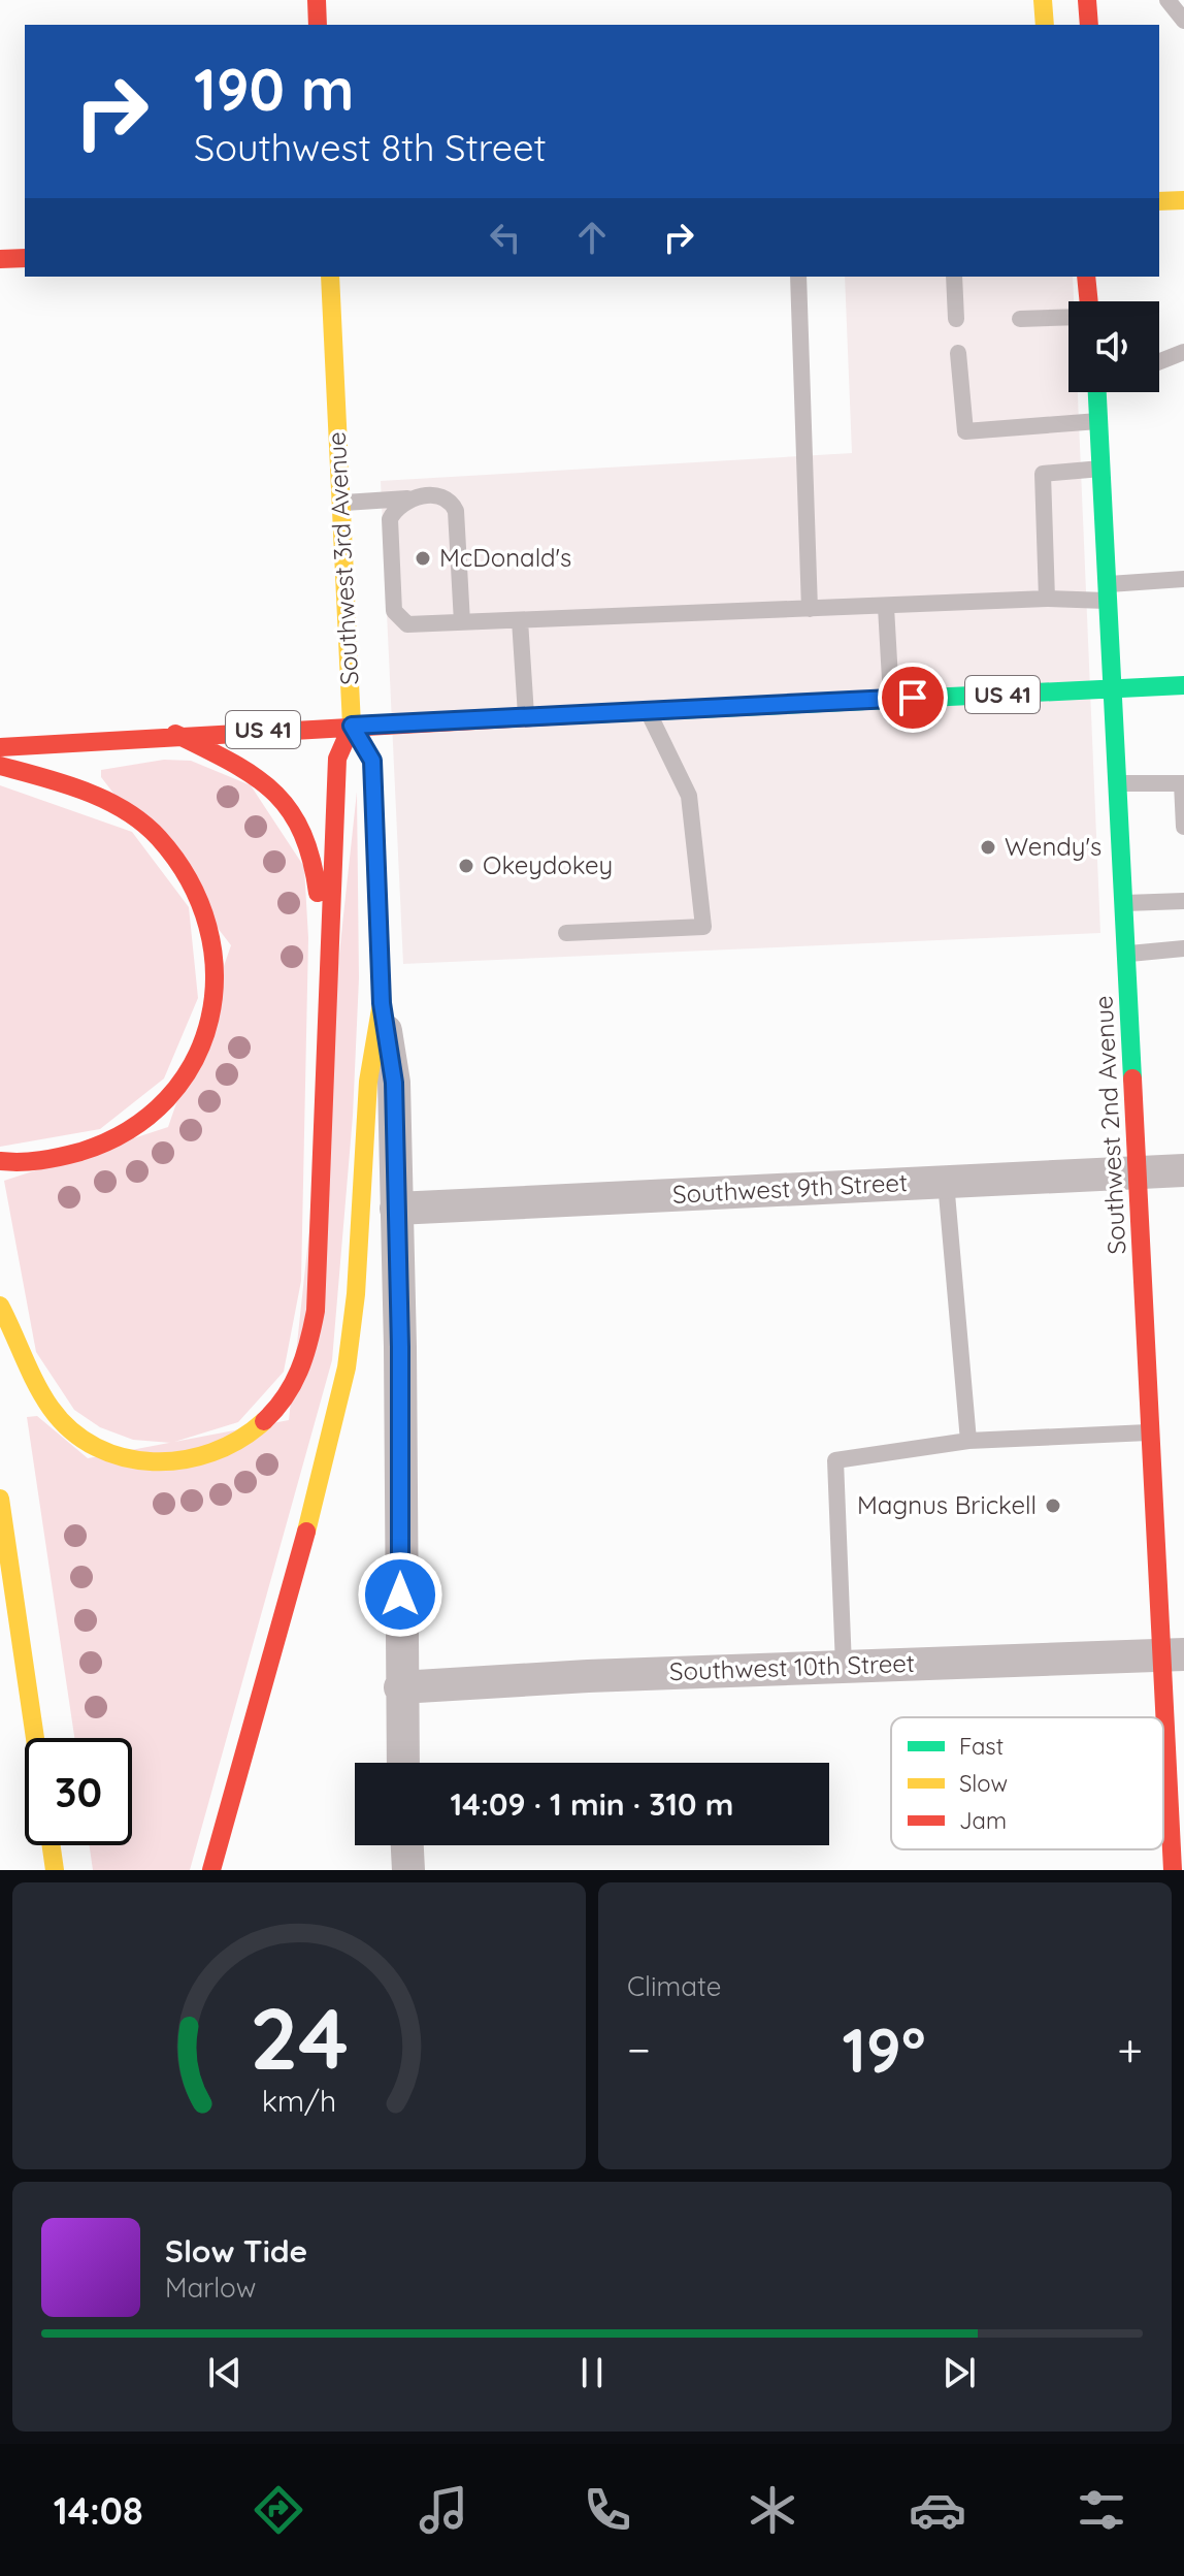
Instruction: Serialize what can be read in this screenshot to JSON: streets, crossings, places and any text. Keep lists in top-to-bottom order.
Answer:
{
  "streets": {
    "main road": ["Southwest 3rd Avenue", "US 41", "Southwest 2nd Avenue"],
    "street": ["Southwest 9th Street", "Southwest 10th Street"]
  },
  "crossings": [
    ["Southwest 3rd Avenue", "US 41"],
    ["Southwest 3rd Avenue", "Southwest 9th Street"],
    ["Southwest 3rd Avenue", "Southwest 10th Street"],
    ["US 41", "Southwest 2nd Avenue"],
    ["Southwest 2nd Avenue", "Southwest 9th Street"],
    ["Southwest 2nd Avenue", "Southwest 10th Street"]
  ],
  "places": [
    "McDonald's",
    "Wendy's",
    "Okeydokey",
    "Magnus Brickell"
  ],
  "legend": ["Fast", "Slow", "Jam"],
  "page": {
    "turn": ["190 m", "Southwest 8th Street"],
    "limit": "30",
    "trip": "14:09 · 1 min · 310 m",
    "tile": "Climate",
    "heat": ["−", "19°", "+"],
    "song": ["Slow Tide", "Marlow"],
    "tabs": "14:08",
    "gauge": ["24", "km/h"]
  }
}
